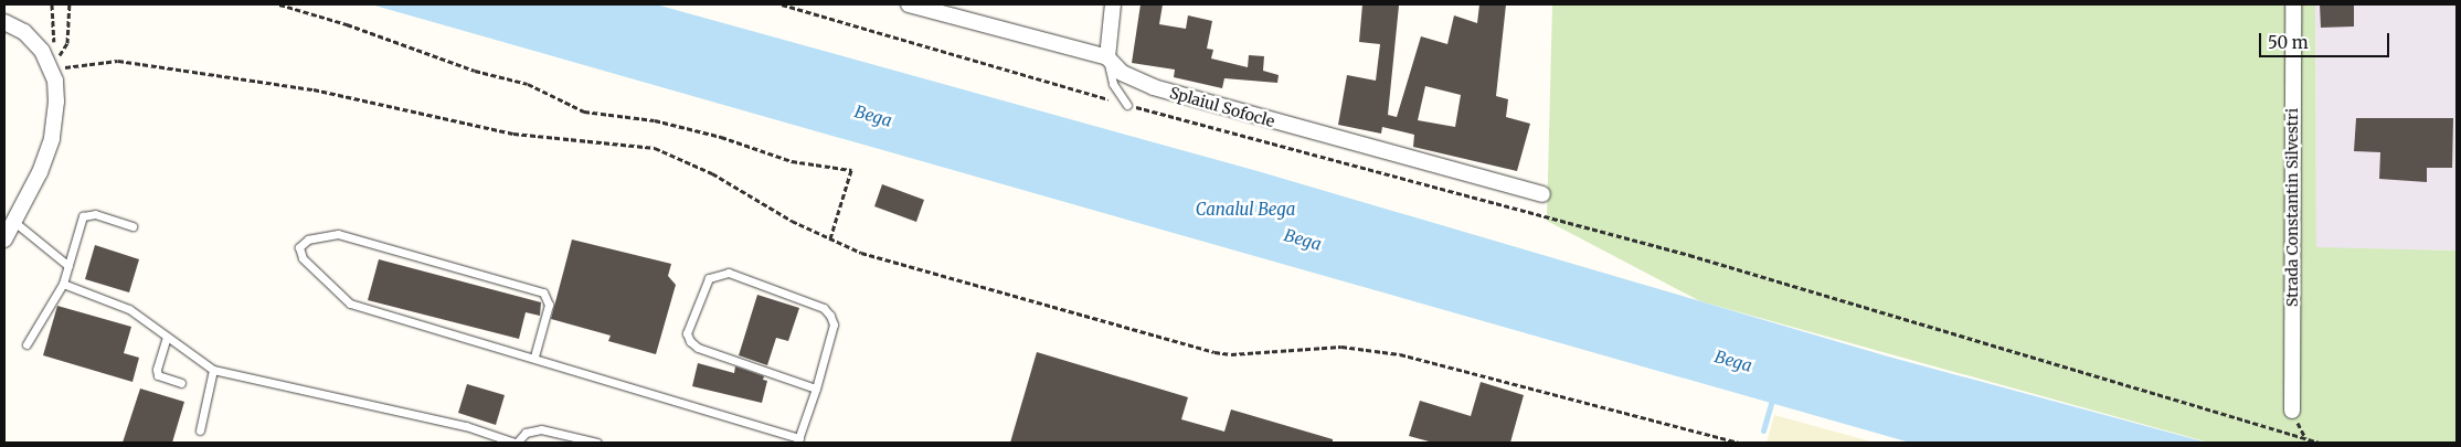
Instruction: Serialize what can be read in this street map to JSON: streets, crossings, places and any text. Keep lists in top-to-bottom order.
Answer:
{
  "streets": {
    "street": ["Splaiul Sofocle", "Strada Constantin Silvestri"]
  },
  "water": ["Bega", "Canalul Bega"],
  "scale_bar": "50 m"
}
